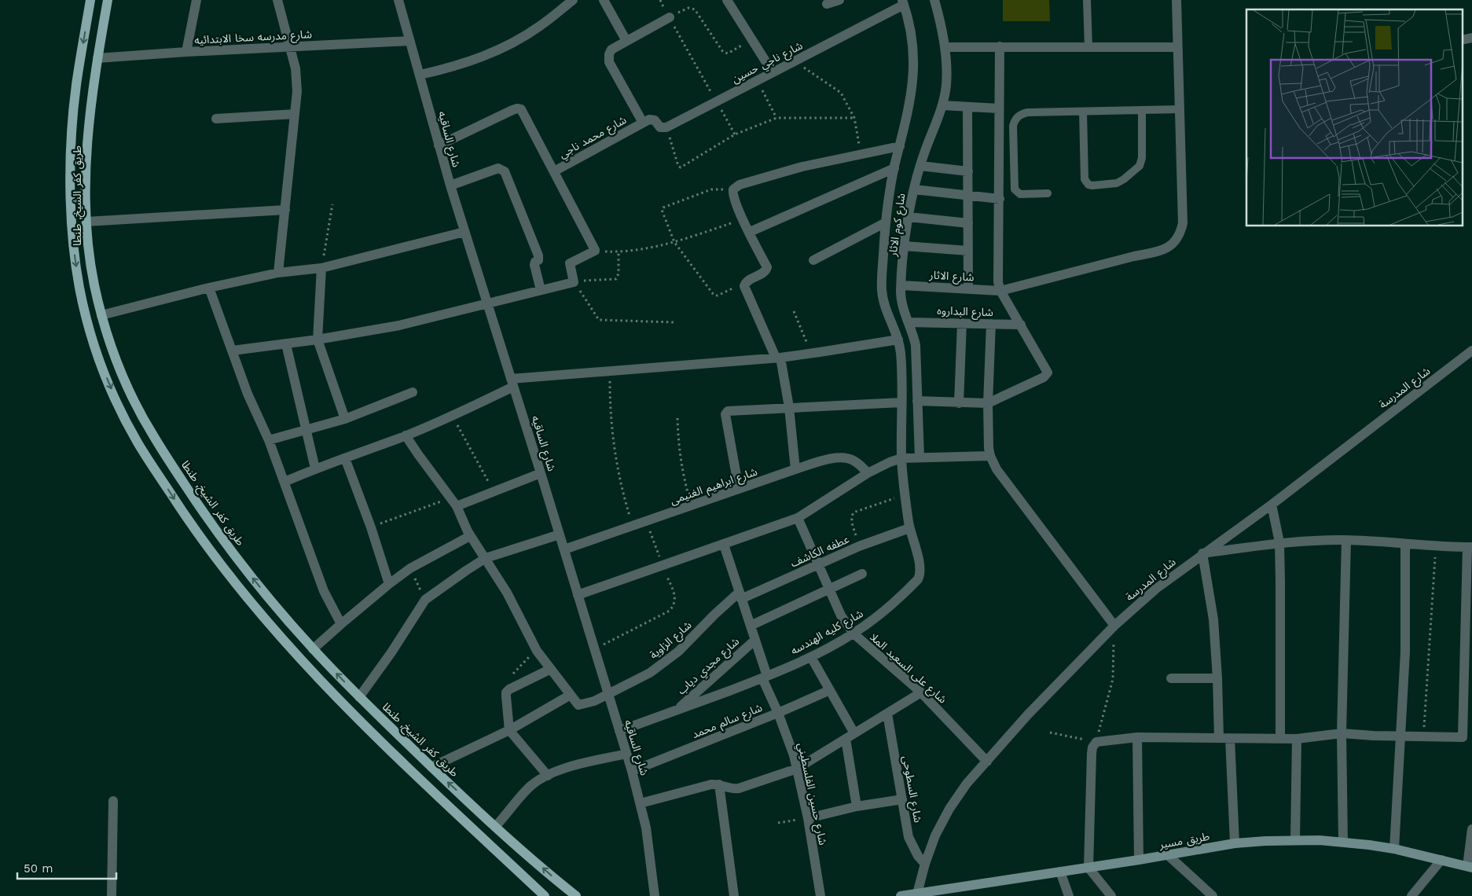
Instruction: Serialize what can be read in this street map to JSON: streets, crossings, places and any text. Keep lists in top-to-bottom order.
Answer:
{
  "streets": {
    "main road": ["طريق كفر الشيخ, طنطا"],
    "street": [
      "شارع مدرسه سخا الابتدائيه",
      "شارع ناجي حسين",
      "شارع محمد ناجي",
      "شارع الساقيه",
      "شارع كوم الاثار",
      "شارع الاثار",
      "شارع البداروه",
      "شارع المدرسة",
      "شارع ابراهيم الغنيمى",
      "عطفه الكاشف",
      "شارع كليه الهندسه",
      "شارع الزاوية",
      "شارع مجدي دياب",
      "شارع على السعيد الملا",
      "شارع سالم محمد",
      "شارع السطوحى",
      "شارع حسين الفلسطيني",
      "طريق مسير"
    ]
  },
  "crossings": [
    ["شارع مدرسه سخا الابتدائيه", "شارع الساقيه"],
    ["شارع مدرسه سخا الابتدائيه", "طريق كفر الشيخ, طنطا"],
    ["شارع ناجي حسين", "شارع كوم الاثار"],
    ["شارع الساقيه", "شارع ابراهيم الغنيمى"],
    ["شارع الساقيه", "شارع كليه الهندسه"],
    ["شارع الساقيه", "شارع الزاوية"],
    ["شارع الساقيه", "شارع سالم محمد"],
    ["شارع كوم الاثار", "شارع الاثار"],
    ["شارع كوم الاثار", "شارع البداروه"],
    ["شارع كوم الاثار", "شارع كليه الهندسه"],
    ["شارع المدرسة", "شارع على السعيد الملا"],
    ["شارع المدرسة", "شارع السطوحى"],
    ["شارع المدرسة", "طريق مسير"],
    ["عطفه الكاشف", "شارع كليه الهندسه"],
    ["عطفه الكاشف", "شارع الزاوية"],
    ["عطفه الكاشف", "شارع على السعيد الملا"],
    ["عطفه الكاشف", "شارع حسين الفلسطيني"],
    ["شارع كليه الهندسه", "شارع مجدي دياب"],
    ["شارع كليه الهندسه", "شارع على السعيد الملا"],
    ["شارع كليه الهندسه", "شارع حسين الفلسطيني"],
    ["شارع الزاوية", "شارع حسين الفلسطيني"],
    ["شارع مجدي دياب", "شارع حسين الفلسطيني"],
    ["شارع سالم محمد", "شارع حسين الفلسطيني"]
  ],
  "scale_bar": "50 m"
}
